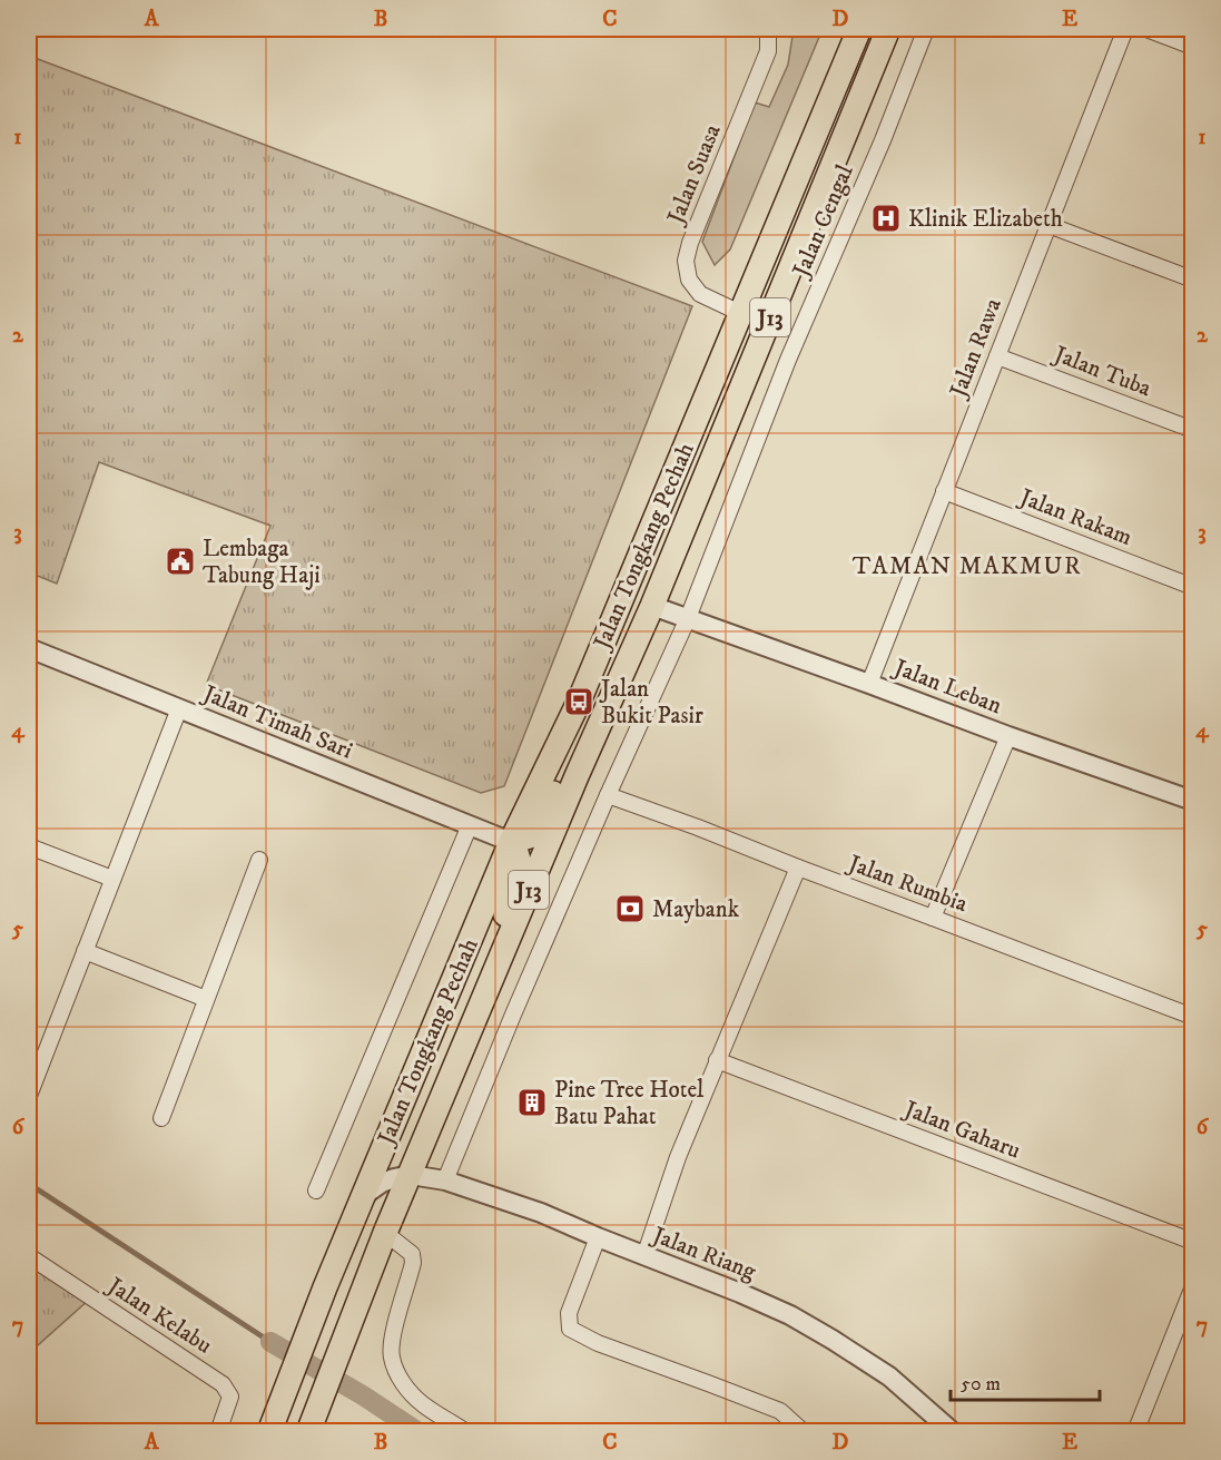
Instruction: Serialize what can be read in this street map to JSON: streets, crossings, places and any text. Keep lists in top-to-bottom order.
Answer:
{
  "streets": {
    "main road": ["J13", "Jalan Tongkang Pechah"],
    "street": [
      "Jalan Suasa",
      "Jalan Cengal",
      "Jalan Rawa",
      "Jalan Tuba",
      "Jalan Rakam",
      "Jalan Leban",
      "Jalan Timah Sari",
      "Jalan Rumbia",
      "Jalan Gaharu",
      "Jalan Riang",
      "Jalan Kelabu"
    ]
  },
  "crossings": [
    ["Jalan Suasa", "Jalan Tongkang Pechah"],
    ["Jalan Cengal", "Jalan Leban"],
    ["Jalan Cengal", "Jalan Rumbia"],
    ["Jalan Cengal", "Jalan Riang"],
    ["Jalan Rawa", "Jalan Tuba"],
    ["Jalan Rawa", "Jalan Rakam"],
    ["Jalan Rawa", "Jalan Leban"],
    ["Jalan Tongkang Pechah", "Jalan Leban"],
    ["Jalan Tongkang Pechah", "Jalan Timah Sari"],
    ["Jalan Tongkang Pechah", "Jalan Riang"]
  ],
  "districts": ["TAMAN MAKMUR"],
  "places": {
    "hospital": ["Klinik Elizabeth"],
    "public building": ["Lembaga Tabung Haji"],
    "bus stop": ["Jalan Bukit Pasir"],
    "bank": ["Maybank"],
    "building": ["Pine Tree Hotel Batu Pahat"]
  },
  "scale_bar": "50 m",
  "grid": {
    "columns": [
      "A",
      "B",
      "C",
      "D",
      "E"
    ],
    "rows": [
      "1",
      "2",
      "3",
      "4",
      "5",
      "6",
      "7"
    ]
  }
}
